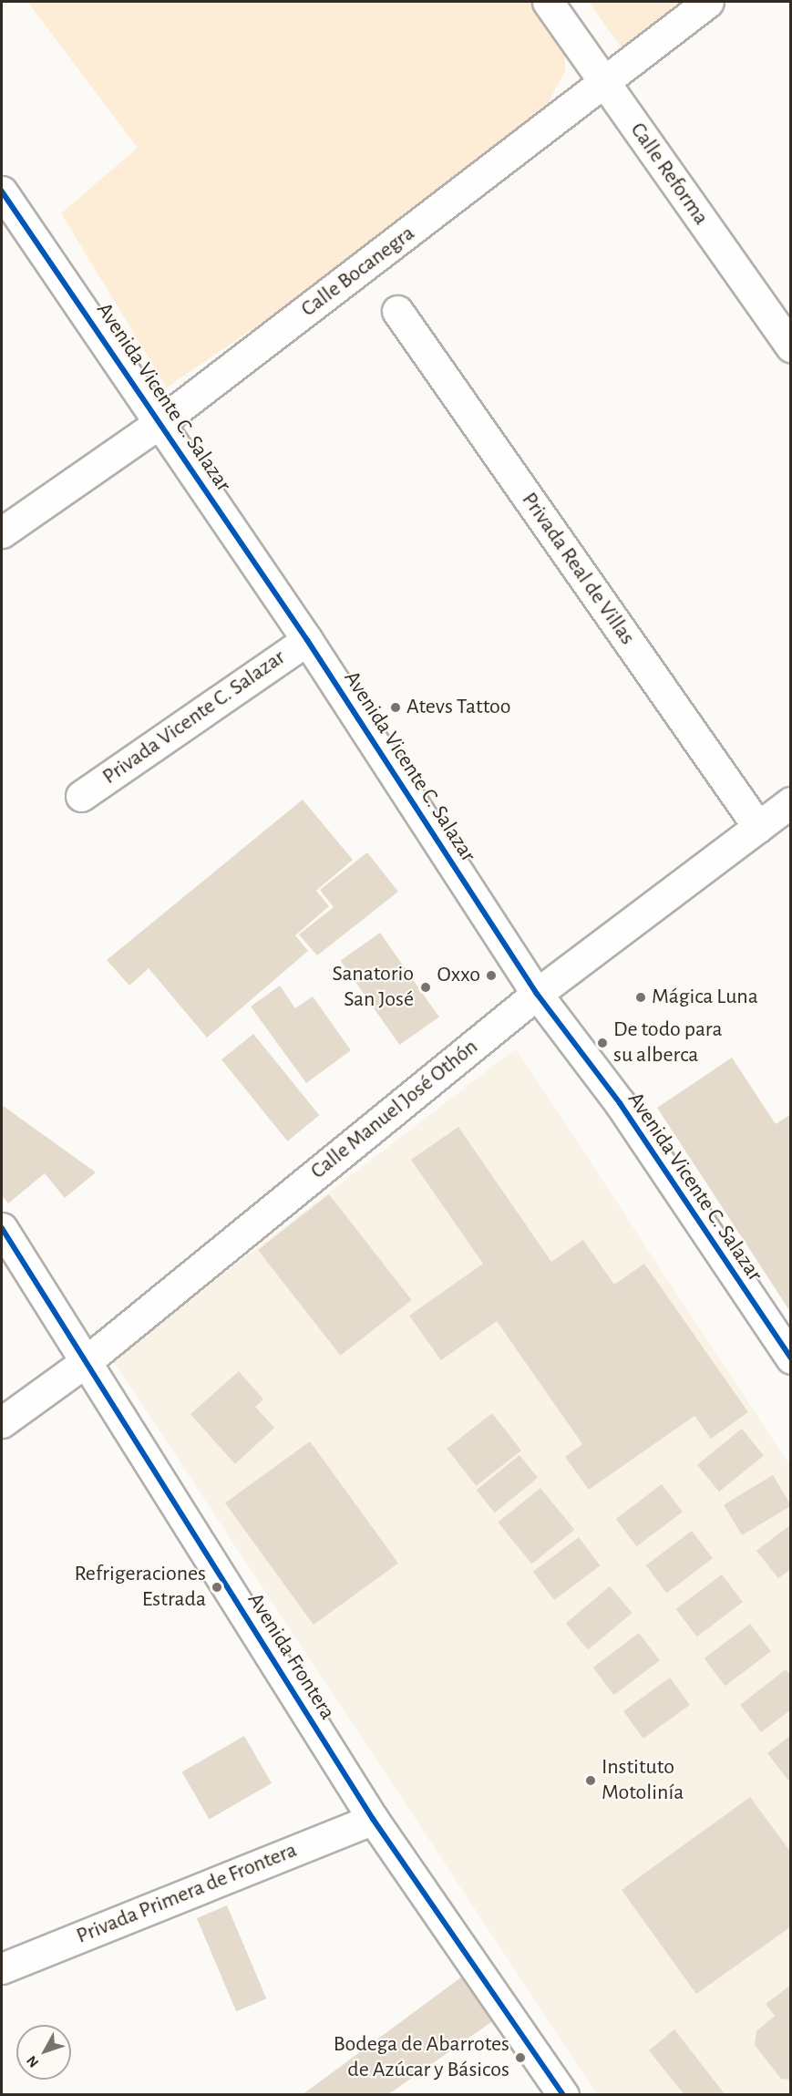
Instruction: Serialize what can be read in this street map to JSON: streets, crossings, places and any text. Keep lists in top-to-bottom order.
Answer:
{
  "streets": {
    "street": [
      "Calle Reforma",
      "Calle Bocanegra",
      "Avenida Vicente C. Salazar",
      "Privada Real de Villas",
      "Privada Vicente C. Salazar",
      "Calle Manuel José Othón",
      "Avenida Frontera",
      "Privada Primera de Frontera"
    ]
  },
  "crossings": [
    ["Calle Reforma", "Calle Bocanegra"],
    ["Calle Bocanegra", "Avenida Vicente C. Salazar"],
    ["Avenida Vicente C. Salazar", "Privada Vicente C. Salazar"],
    ["Avenida Vicente C. Salazar", "Calle Manuel José Othón"],
    ["Privada Real de Villas", "Calle Manuel José Othón"],
    ["Calle Manuel José Othón", "Avenida Frontera"],
    ["Avenida Frontera", "Privada Primera de Frontera"]
  ],
  "places": [
    "Atevs Tattoo",
    "Oxxo",
    "Sanatorio San José",
    "Mágica Luna",
    "De todo para su alberca",
    "Refrigeraciones Estrada",
    "Instituto Motolinía",
    "Bodega de Abarrotes de Azúcar y Básicos"
  ],
  "north": "bottom left"
}
